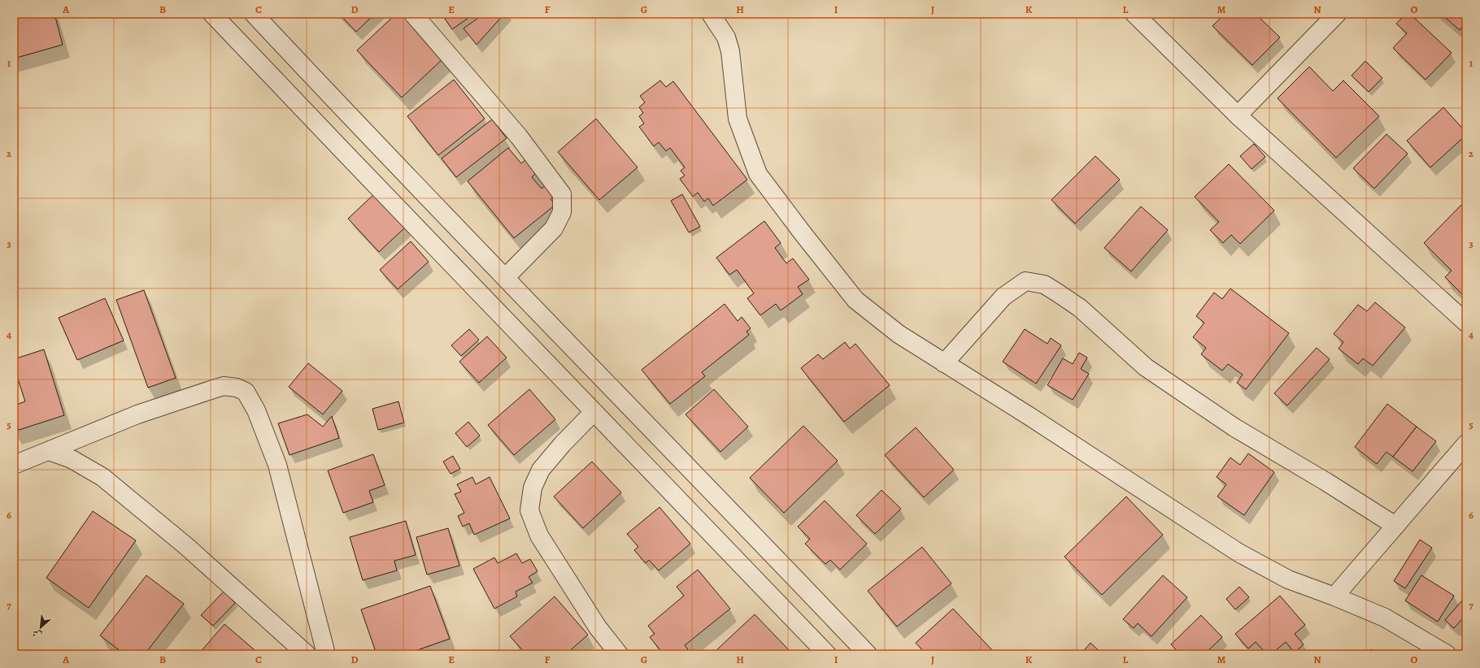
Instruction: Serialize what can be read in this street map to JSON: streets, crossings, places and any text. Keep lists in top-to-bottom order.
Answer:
{
  "north": "bottom left",
  "grid": {
    "columns": [
      "A",
      "B",
      "C",
      "D",
      "E",
      "F",
      "G",
      "H",
      "I",
      "J",
      "K",
      "L",
      "M",
      "N",
      "O"
    ],
    "rows": [
      "1",
      "2",
      "3",
      "4",
      "5",
      "6",
      "7"
    ]
  }
}
